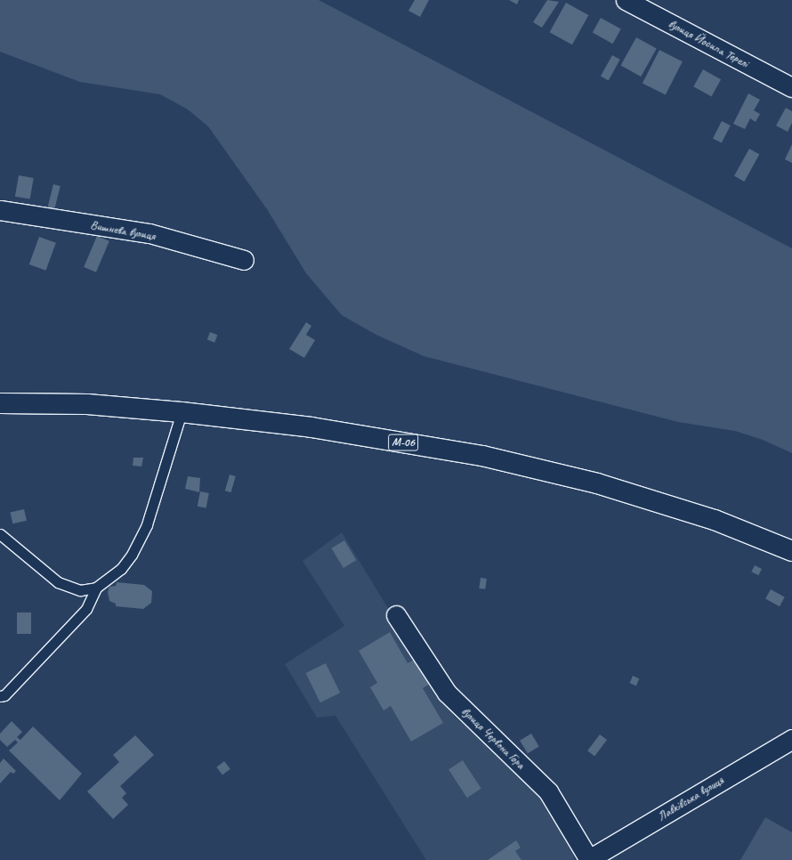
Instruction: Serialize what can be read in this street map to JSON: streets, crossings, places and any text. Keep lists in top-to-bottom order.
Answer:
{
  "streets": {
    "highway": ["М-06"],
    "street": [
      "вулиця Йосипа Терелі",
      "Вишнева вулиця",
      "вулиця Червона Гора",
      "Лавківська вулиця"
    ]
  },
  "crossings": [
    ["вулиця Червона Гора", "Лавківська вулиця"]
  ]
}
